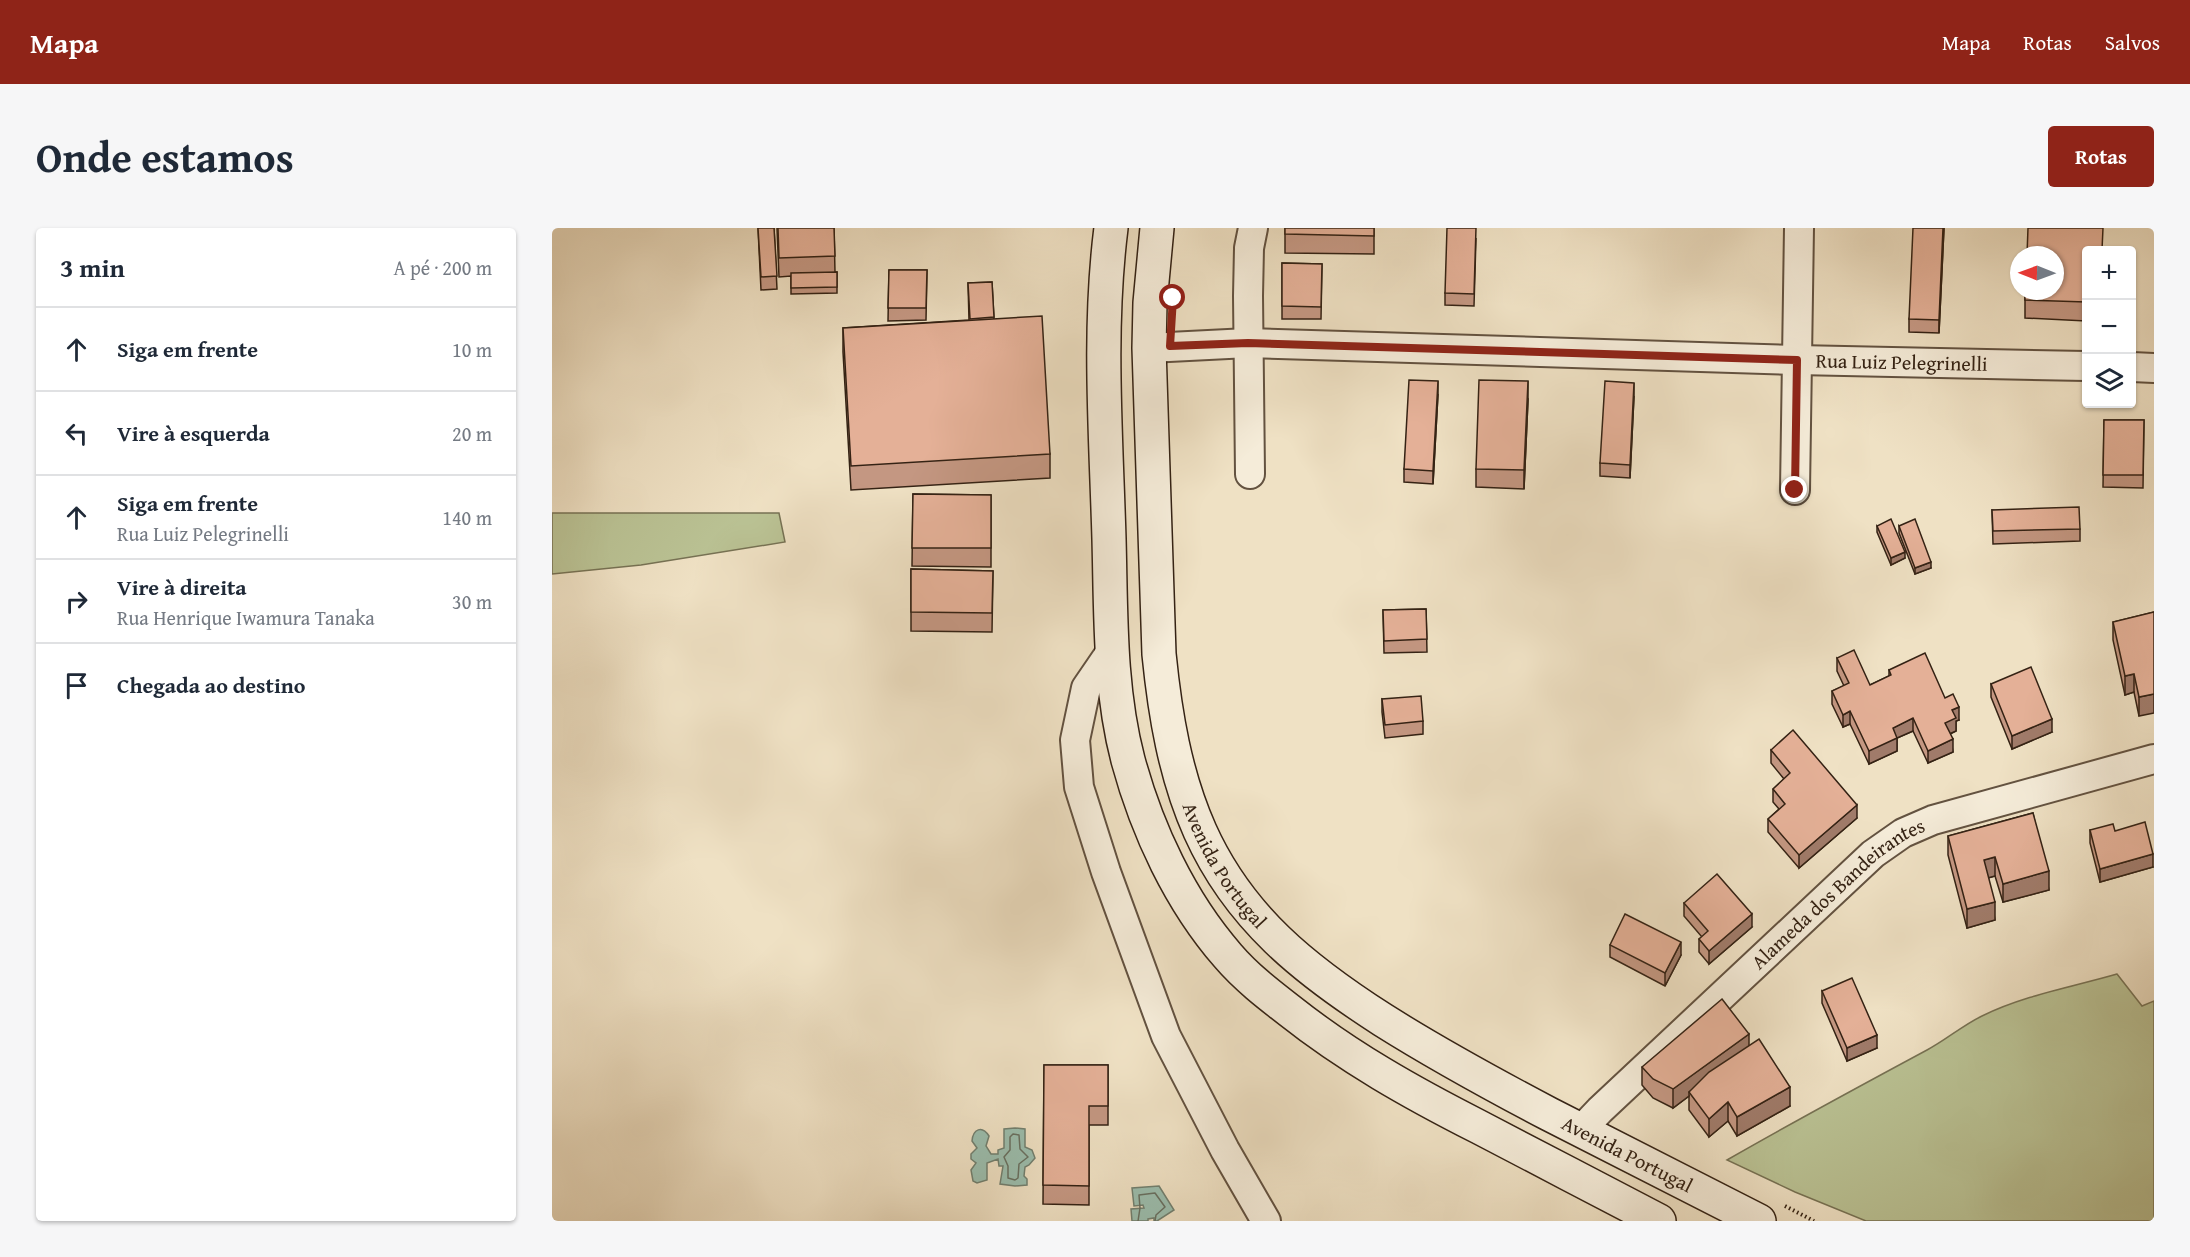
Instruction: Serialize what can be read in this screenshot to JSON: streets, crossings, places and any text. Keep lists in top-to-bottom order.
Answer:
{
  "streets": {
    "main road": ["Avenida Portugal"],
    "street": ["Rua Luiz Pelegrinelli", "Alameda dos Bandeirantes"]
  },
  "crossings": [
    ["Rua Luiz Pelegrinelli", "Avenida Portugal"],
    ["Avenida Portugal", "Alameda dos Bandeirantes"]
  ],
  "north": "left",
  "page": {
    "header": "Mapa",
    "nav": ["Mapa", "Rotas", "Salvos"],
    "title": "Onde estamos",
    "buttons": "Rotas",
    "heading": ["3 min", "A pé · 200 m"],
    "map_buttons": ["+", "−"],
    "list": [
      ["Siga em frente", "10 m"],
      ["Vire à esquerda", "20 m"],
      ["Siga em frente", "Rua Luiz Pelegrinelli", "140 m"],
      ["Vire à direita", "Rua Henrique Iwamura Tanaka", "30 m"],
      "Chegada ao destino"
    ]
  }
}
